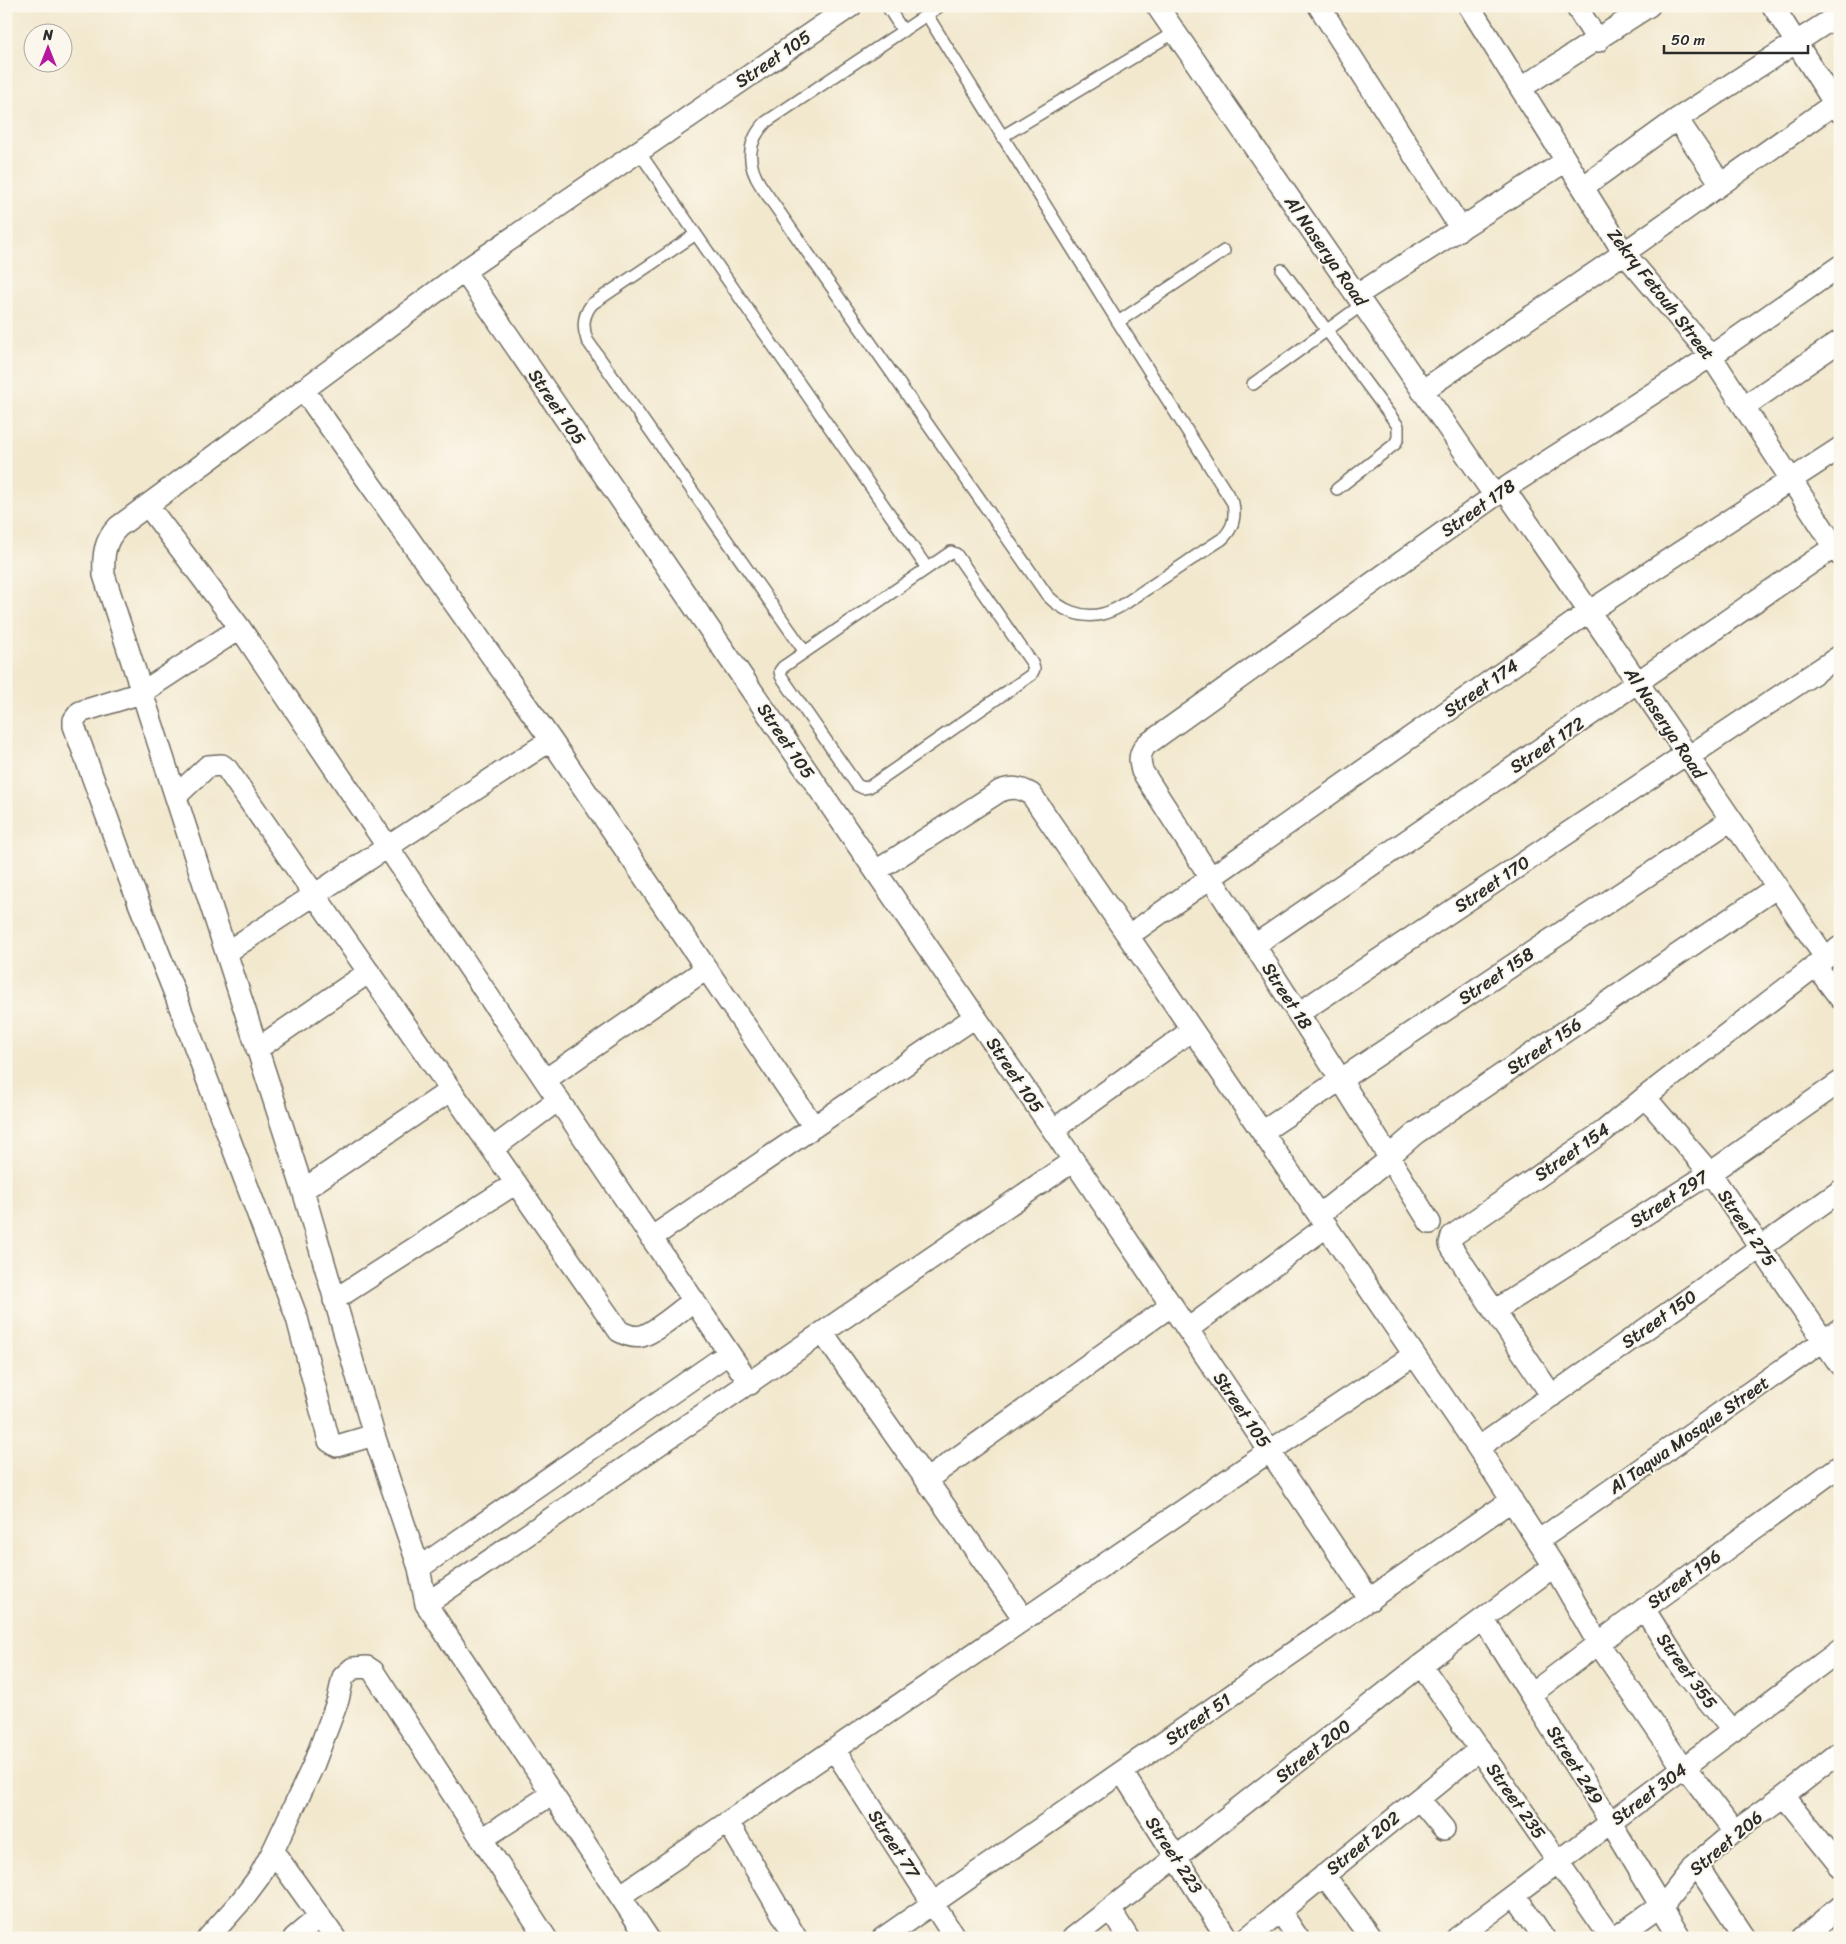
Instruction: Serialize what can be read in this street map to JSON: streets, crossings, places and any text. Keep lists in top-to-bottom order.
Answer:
{
  "streets": {
    "street": [
      "Street 105",
      "Al Naserya Road",
      "Zekry Fetouh Street",
      "Street 178",
      "Street 174",
      "Street 172",
      "Street 170",
      "Street 158",
      "Street 18",
      "Street 156",
      "Street 154",
      "Street 297",
      "Street 275",
      "Street 150",
      "Al Taqwa Mosque Street",
      "Street 196",
      "Street 355",
      "Street 51",
      "Street 200",
      "Street 249",
      "Street 304",
      "Street 235",
      "Street 202",
      "Street 206",
      "Street 77",
      "Street 223"
    ]
  },
  "crossings": [
    ["Street 105", "Street 156"],
    ["Street 105", "Street 51"],
    ["Al Naserya Road", "Street 178"],
    ["Al Naserya Road", "Street 174"],
    ["Al Naserya Road", "Street 172"],
    ["Al Naserya Road", "Street 170"],
    ["Al Naserya Road", "Street 158"],
    ["Al Naserya Road", "Street 156"],
    ["Al Naserya Road", "Street 154"],
    ["Zekry Fetouh Street", "Street 178"],
    ["Zekry Fetouh Street", "Street 174"],
    ["Zekry Fetouh Street", "Street 172"],
    ["Street 178", "Street 18"],
    ["Street 174", "Street 18"],
    ["Street 172", "Street 18"],
    ["Street 170", "Street 18"],
    ["Street 158", "Street 18"],
    ["Street 18", "Street 156"],
    ["Street 154", "Street 297"],
    ["Street 154", "Street 275"],
    ["Street 154", "Street 150"],
    ["Street 297", "Street 275"],
    ["Street 275", "Street 150"],
    ["Street 275", "Al Taqwa Mosque Street"],
    ["Street 196", "Street 355"],
    ["Street 196", "Street 249"],
    ["Street 355", "Street 304"],
    ["Street 51", "Street 77"],
    ["Street 51", "Street 223"],
    ["Street 200", "Street 249"],
    ["Street 200", "Street 235"],
    ["Street 200", "Street 223"],
    ["Street 249", "Street 304"],
    ["Street 249", "Street 206"],
    ["Street 304", "Street 235"],
    ["Street 235", "Street 202"]
  ],
  "scale_bar": "50 m",
  "north": "top"
}
